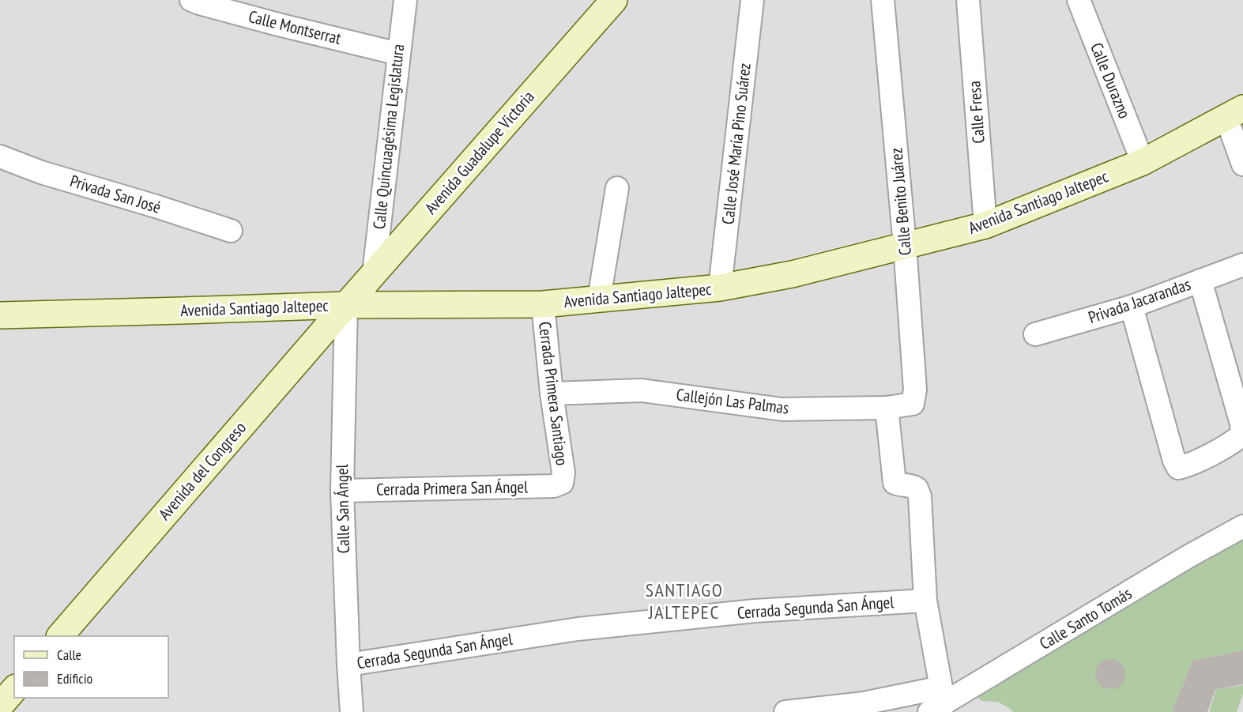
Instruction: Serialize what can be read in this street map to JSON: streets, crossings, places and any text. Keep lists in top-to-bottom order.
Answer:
{
  "streets": {
    "street": [
      "Calle Montserrat",
      "Calle Durazno",
      "Calle Fresa",
      "Calle Quincuagésima Legislatura",
      "Calle José María Pino Suárez",
      "Avenida Guadalupe Victoria",
      "Privada San José",
      "Calle Benito Juárez",
      "Avenida Santiago Jaltepec",
      "Privada Jacarandas",
      "Cerrada Primera Santiago",
      "Callejón Las Palmas",
      "Avenida del Congreso",
      "Cerrada Primera San Ángel",
      "Calle San Ángel",
      "Cerrada Segunda San Ángel",
      "Calle Santo Tomás"
    ]
  },
  "crossings": [
    ["Calle Montserrat", "Calle Quincuagésima Legislatura"],
    ["Calle Durazno", "Avenida Santiago Jaltepec"],
    ["Calle Fresa", "Avenida Santiago Jaltepec"],
    ["Calle Quincuagésima Legislatura", "Avenida Guadalupe Victoria"],
    ["Calle José María Pino Suárez", "Avenida Santiago Jaltepec"],
    ["Avenida Guadalupe Victoria", "Avenida Santiago Jaltepec"],
    ["Avenida Guadalupe Victoria", "Avenida del Congreso"],
    ["Avenida Guadalupe Victoria", "Calle San Ángel"],
    ["Calle Benito Juárez", "Avenida Santiago Jaltepec"],
    ["Calle Benito Juárez", "Callejón Las Palmas"],
    ["Avenida Santiago Jaltepec", "Cerrada Primera Santiago"],
    ["Avenida Santiago Jaltepec", "Avenida del Congreso"],
    ["Avenida Santiago Jaltepec", "Calle San Ángel"],
    ["Cerrada Primera Santiago", "Callejón Las Palmas"],
    ["Cerrada Primera Santiago", "Cerrada Primera San Ángel"],
    ["Avenida del Congreso", "Calle San Ángel"],
    ["Cerrada Primera San Ángel", "Calle San Ángel"],
    ["Calle San Ángel", "Cerrada Segunda San Ángel"]
  ],
  "districts": ["SANTIAGO JALTEPEC"],
  "legend": ["Calle", "Edificio"]
}
